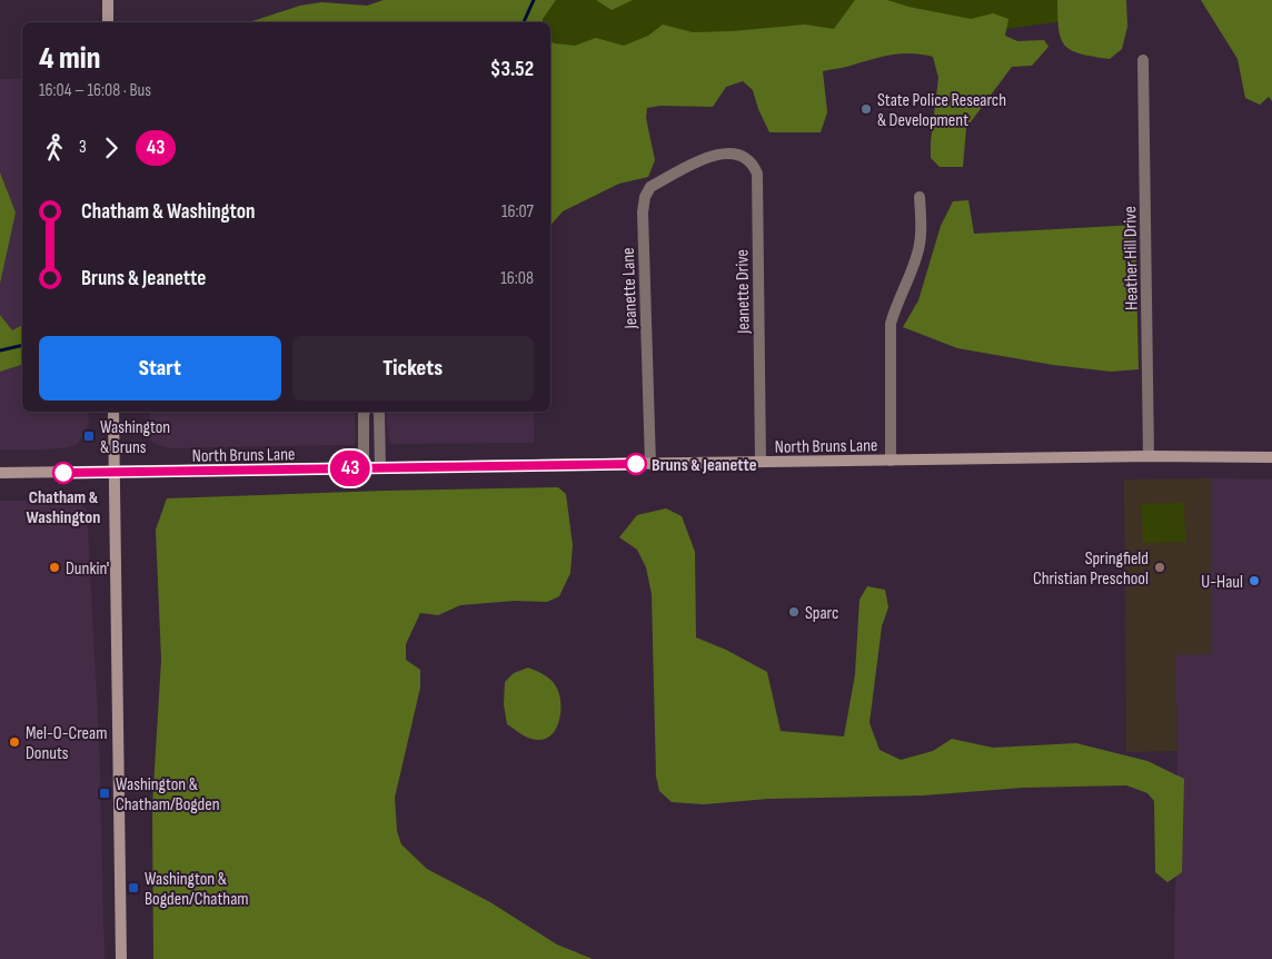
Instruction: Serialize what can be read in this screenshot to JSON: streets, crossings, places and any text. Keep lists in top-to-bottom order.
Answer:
{
  "streets": {
    "main road": ["North Bruns Lane"],
    "street": ["Heather Hill Drive", "Jeanette Lane", "Jeanette Drive"]
  },
  "crossings": [
    ["Heather Hill Drive", "North Bruns Lane"],
    ["Jeanette Lane", "Jeanette Drive"],
    ["Jeanette Lane", "North Bruns Lane"],
    ["Jeanette Drive", "North Bruns Lane"]
  ],
  "places": {
    "other": [
      "State Police Research & Development",
      "Bruns & Jeanette",
      "Chatham & Washington",
      "Dunkin'",
      "Springfield Christian Preschool",
      "U-Haul",
      "Sparc",
      "Mel-O-Cream Donuts"
    ],
    "transit": ["Washington & Bruns", "Washington & Chatham/Bogden", "Washington & Bogden/Chatham"]
  },
  "lines": ["bus line 43"],
  "page": {
    "on_map": "43",
    "heading": ["4 min", "16:04 – 16:08 · Bus", "$3.52"],
    "legs": ["3", "43"],
    "list": [
      {
        "name": "Chatham & Washington",
        "value": "16:07"
      },
      {
        "name": "Bruns & Jeanette",
        "value": "16:08"
      }
    ],
    "buttons": ["Start", "Tickets"]
  }
}
